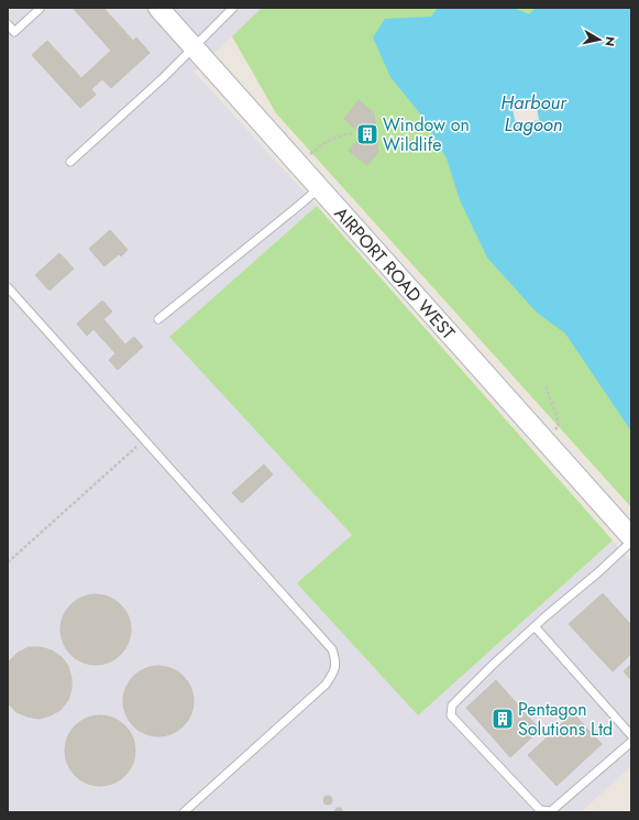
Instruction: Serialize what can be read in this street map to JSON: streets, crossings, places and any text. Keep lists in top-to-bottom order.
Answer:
{
  "streets": {
    "street": ["AIRPORT ROAD WEST"]
  },
  "water": ["Harbour Lagoon"],
  "places": {
    "building": ["Window on Wildlife", "Pentagon Solutions Ltd"]
  },
  "north": "right"
}
